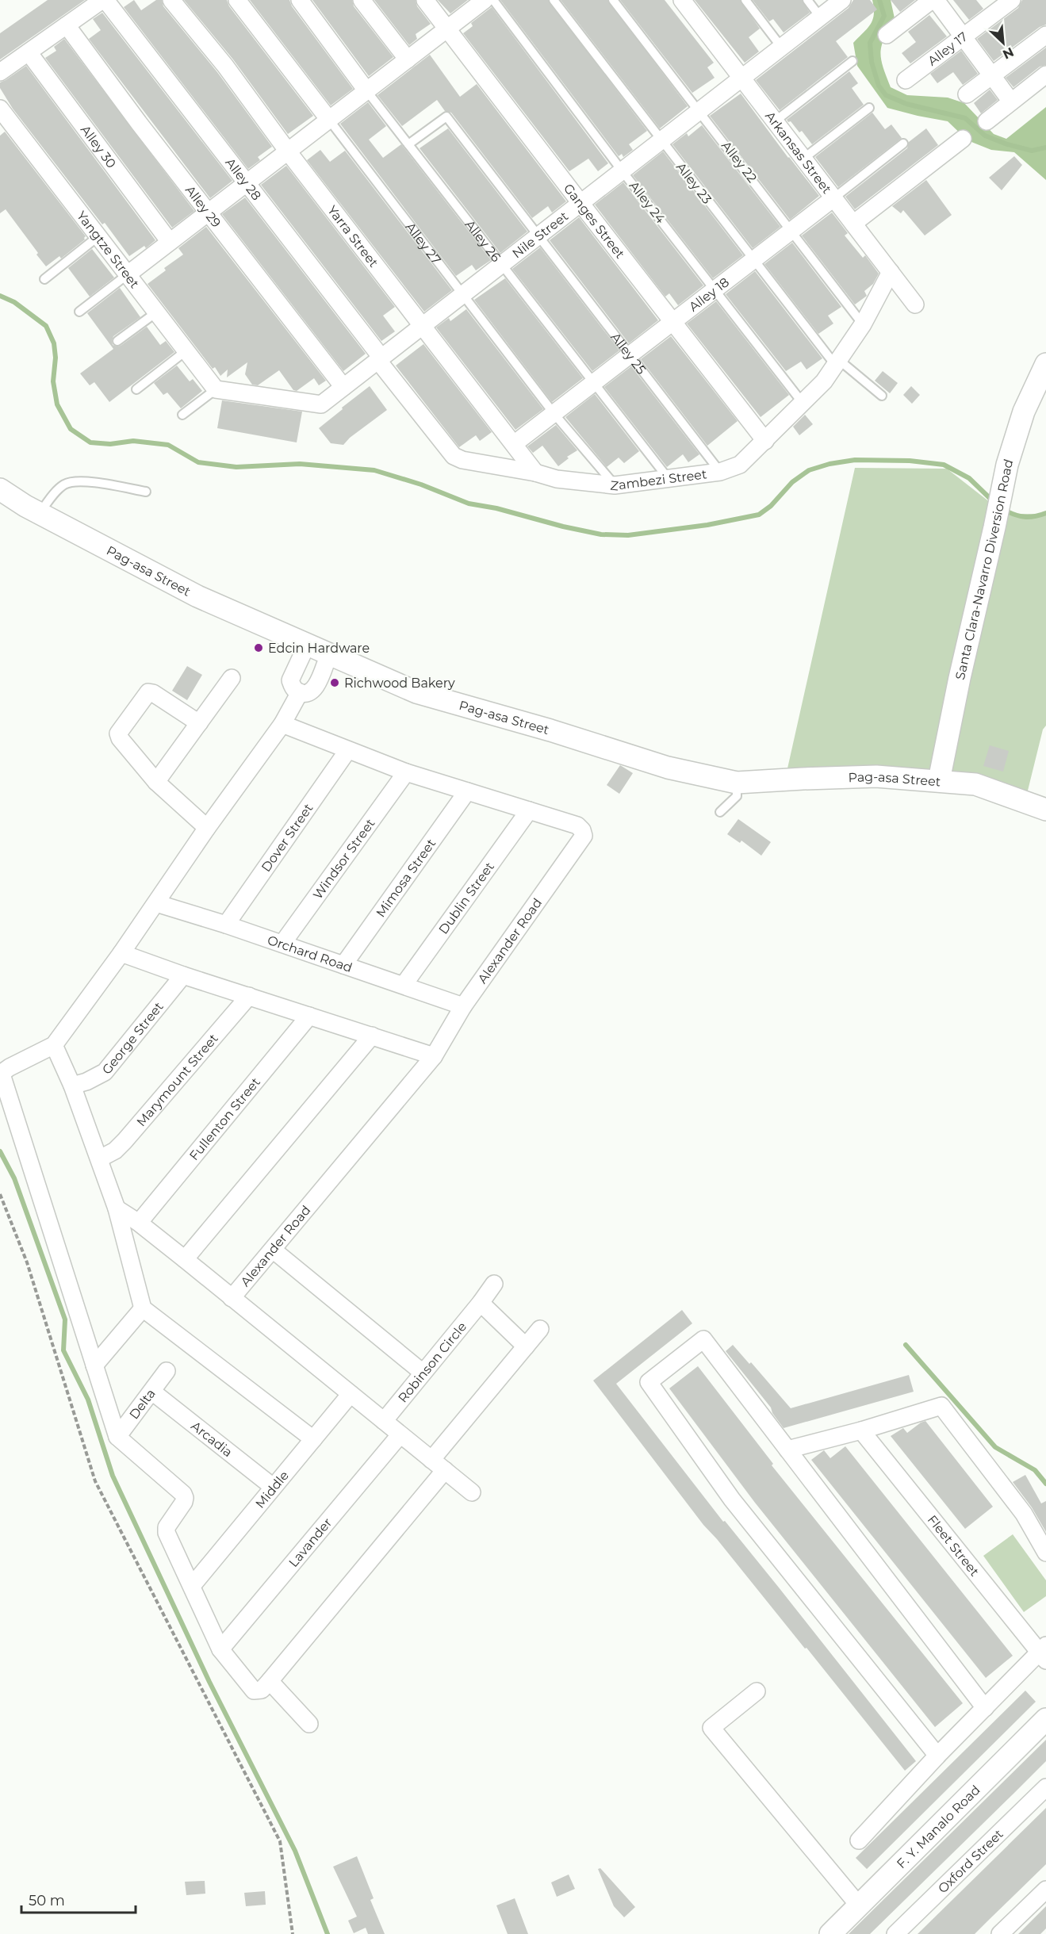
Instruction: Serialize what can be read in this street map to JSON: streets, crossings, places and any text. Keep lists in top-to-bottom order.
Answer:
{
  "streets": {
    "street": [
      "Alley 17",
      "Alley 30",
      "Arkansas Street",
      "Alley 28",
      "Alley 29",
      "Ganges Street",
      "Nile Street",
      "Yarra Street",
      "Alley 26",
      "Alley 27",
      "Yangtze Street",
      "Alley 18",
      "Zambezi Street",
      "Santa Clara-Navarro Diversion Road",
      "Pag-asa Street",
      "Dover Street",
      "Windsor Street",
      "Mimosa Street",
      "Dublin Street",
      "Alexander Road",
      "Orchard Road",
      "George Street",
      "Marymount Street",
      "Fullenton Street",
      "Robinson Circle",
      "Delta",
      "Arcadia",
      "Middle",
      "Lavander",
      "Fleet Street",
      "F. Y. Manalo Road",
      "Oxford Street"
    ],
    "lane": [
      "Alley 22",
      "Alley 23",
      "Alley 24",
      "Alley 25"
    ]
  },
  "crossings": [
    ["Arkansas Street", "Nile Street"],
    ["Arkansas Street", "Alley 18"],
    ["Arkansas Street", "Zambezi Street"],
    ["Alley 22", "Nile Street"],
    ["Alley 22", "Alley 18"],
    ["Alley 22", "Zambezi Street"],
    ["Alley 28", "Nile Street"],
    ["Alley 28", "Zambezi Street"],
    ["Alley 23", "Nile Street"],
    ["Alley 23", "Alley 18"],
    ["Alley 23", "Zambezi Street"],
    ["Alley 24", "Nile Street"],
    ["Alley 24", "Alley 18"],
    ["Alley 24", "Zambezi Street"],
    ["Alley 29", "Nile Street"],
    ["Ganges Street", "Nile Street"],
    ["Ganges Street", "Alley 18"],
    ["Ganges Street", "Zambezi Street"],
    ["Nile Street", "Yarra Street"],
    ["Nile Street", "Alley 26"],
    ["Nile Street", "Alley 27"],
    ["Nile Street", "Yangtze Street"],
    ["Nile Street", "Alley 25"],
    ["Nile Street", "Zambezi Street"],
    ["Yarra Street", "Alley 18"],
    ["Yarra Street", "Zambezi Street"],
    ["Alley 26", "Alley 18"],
    ["Alley 26", "Alley 25"],
    ["Alley 26", "Zambezi Street"],
    ["Alley 27", "Alley 18"],
    ["Alley 27", "Zambezi Street"],
    ["Alley 18", "Alley 25"],
    ["Alley 25", "Zambezi Street"],
    ["Santa Clara-Navarro Diversion Road", "Pag-asa Street"],
    ["Dover Street", "Alexander Road"],
    ["Dover Street", "Orchard Road"],
    ["Windsor Street", "Alexander Road"],
    ["Windsor Street", "Orchard Road"],
    ["Mimosa Street", "Alexander Road"],
    ["Mimosa Street", "Orchard Road"],
    ["Dublin Street", "Alexander Road"],
    ["Dublin Street", "Orchard Road"],
    ["Alexander Road", "Orchard Road"],
    ["Delta", "Arcadia"],
    ["Arcadia", "Middle"]
  ],
  "places": ["Edcin Hardware", "Richwood Bakery"],
  "scale_bar": "50 m",
  "north": "bottom right"
}
